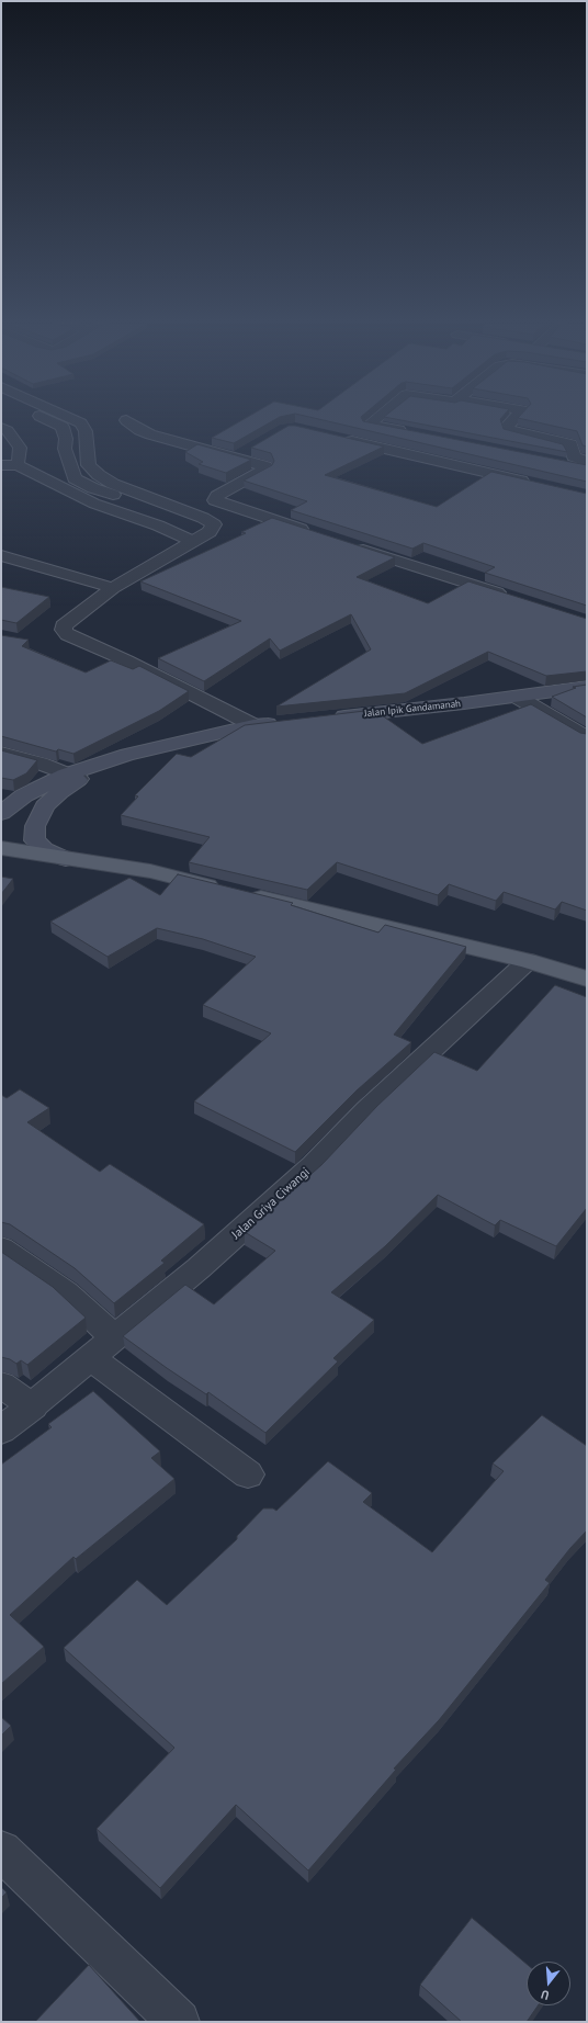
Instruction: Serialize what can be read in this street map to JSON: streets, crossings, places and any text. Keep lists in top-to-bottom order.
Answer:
{
  "streets": {
    "street": ["Jalan Ipik Gandamanah", "Jalan Griya Ciwangi"]
  },
  "north": "bottom"
}
